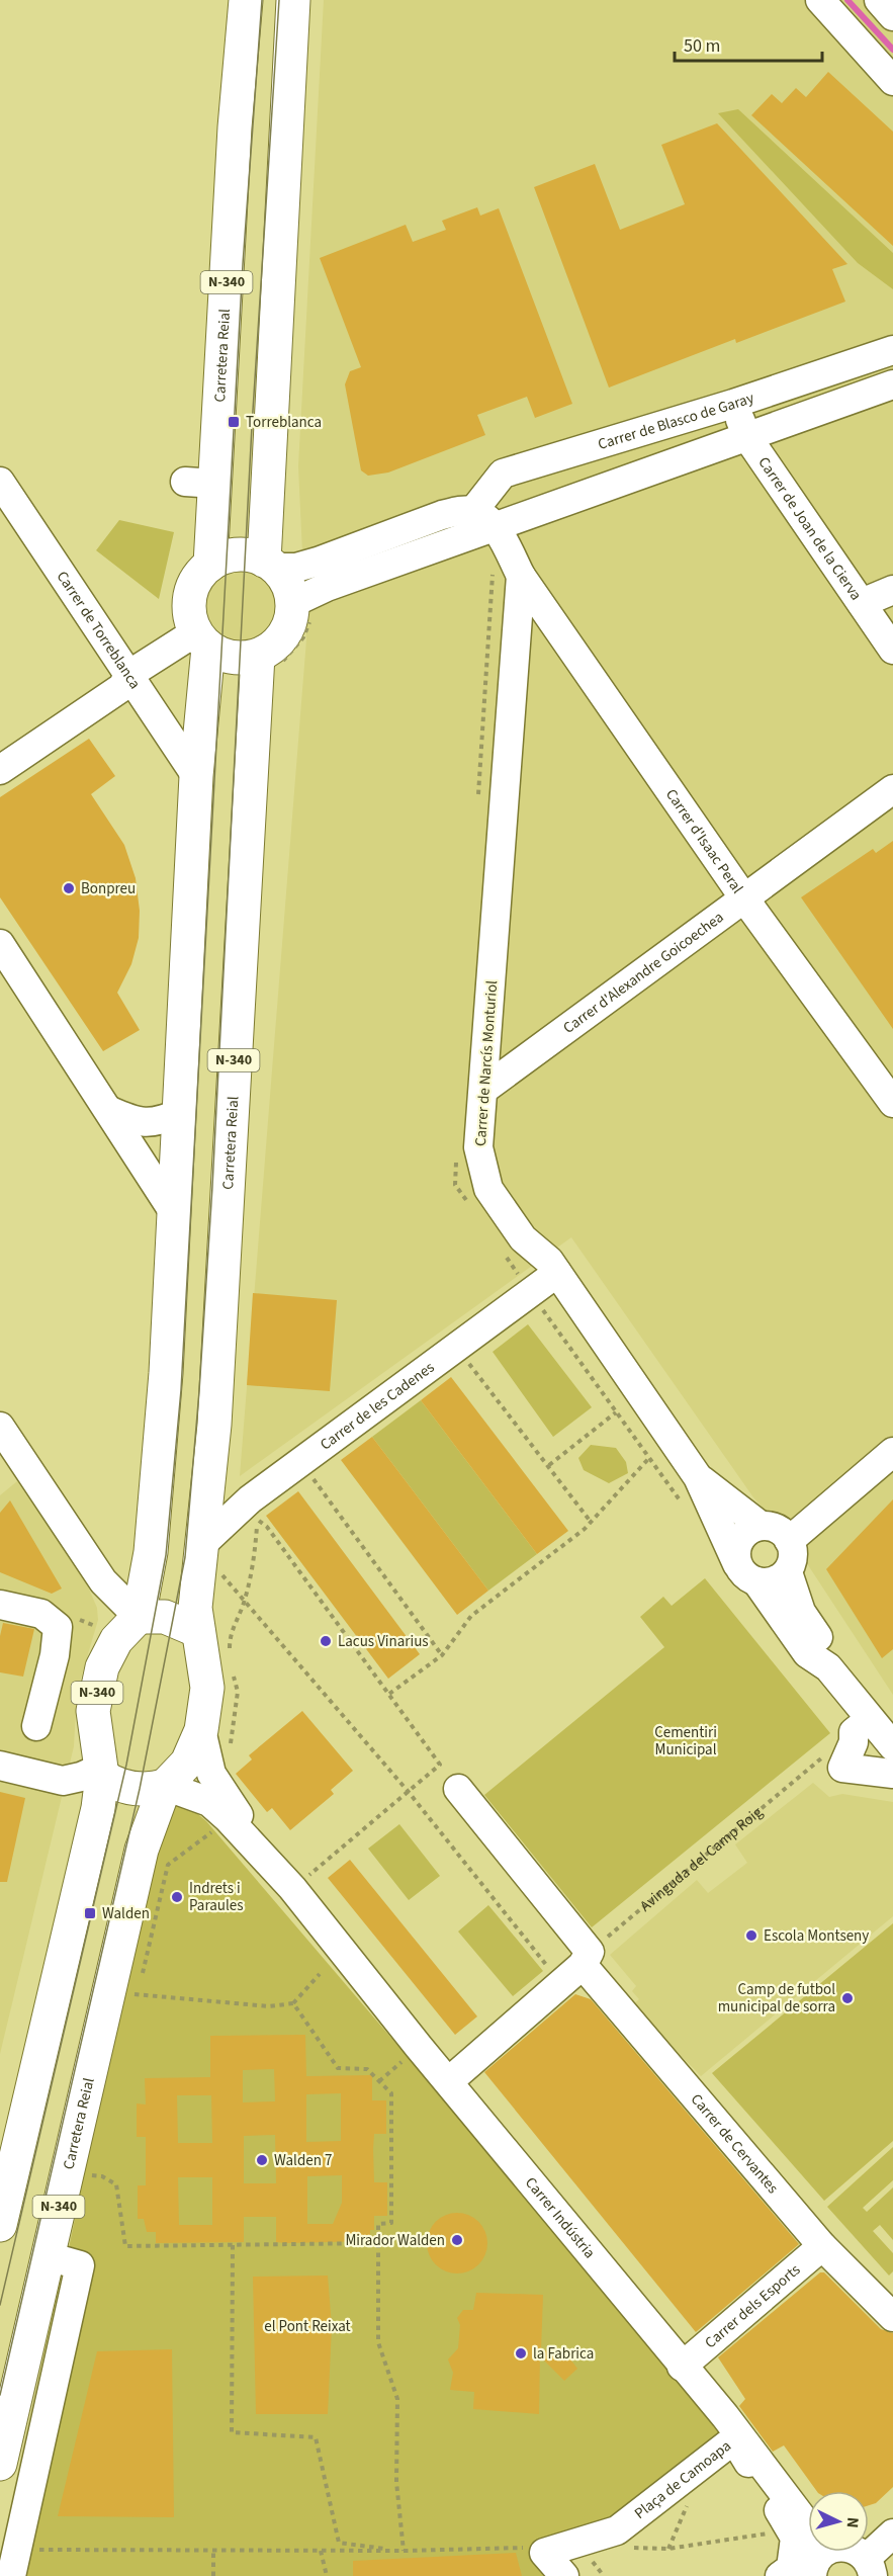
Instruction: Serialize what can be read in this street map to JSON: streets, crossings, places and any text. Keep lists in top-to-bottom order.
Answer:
{
  "streets": {
    "main road": ["N-340", "Carretera Reial"],
    "street": [
      "Carrer de Blasco de Garay",
      "Carrer de Joan de la Cierva",
      "Carrer de Torreblanca",
      "Carrer d'Isaac Peral",
      "Carrer d'Alexandre Goicoechea",
      "Carrer de Narcís Monturiol",
      "Carrer de les Cadenes",
      "Carrer de Cervantes",
      "Carrer Indústria",
      "Carrer dels Esports",
      "Plaça de Camoapa"
    ],
    "path": ["Avinguda del Camp Roig"]
  },
  "crossings": [
    ["N-340", "Carretera Reial"],
    ["N-340", "Carrer de Torreblanca"],
    ["Carretera Reial", "Carrer de les Cadenes"],
    ["Carrer de Blasco de Garay", "Carrer de Joan de la Cierva"],
    ["Carrer d'Isaac Peral", "Carrer d'Alexandre Goicoechea"],
    ["Carrer d'Isaac Peral", "Carrer de Narcís Monturiol"],
    ["Carrer d'Alexandre Goicoechea", "Carrer de Narcís Monturiol"],
    ["Carrer de Narcís Monturiol", "Carrer de les Cadenes"],
    ["Avinguda del Camp Roig", "Carrer de Cervantes"],
    ["Carrer de Cervantes", "Carrer dels Esports"],
    ["Carrer Indústria", "Carrer dels Esports"]
  ],
  "parks": ["Cementiri Municipal", "el Pont Reixat"],
  "places": {
    "transit": ["Torreblanca", "Walden"],
    "other": [
      "Bonpreu",
      "Lacus Vinarius",
      "Indrets i Paraules",
      "Escola Montseny",
      "Camp de futbol municipal de sorra",
      "Walden 7",
      "Mirador Walden",
      "la Fabrica"
    ]
  },
  "scale_bar": "50 m",
  "north": "right"
}
